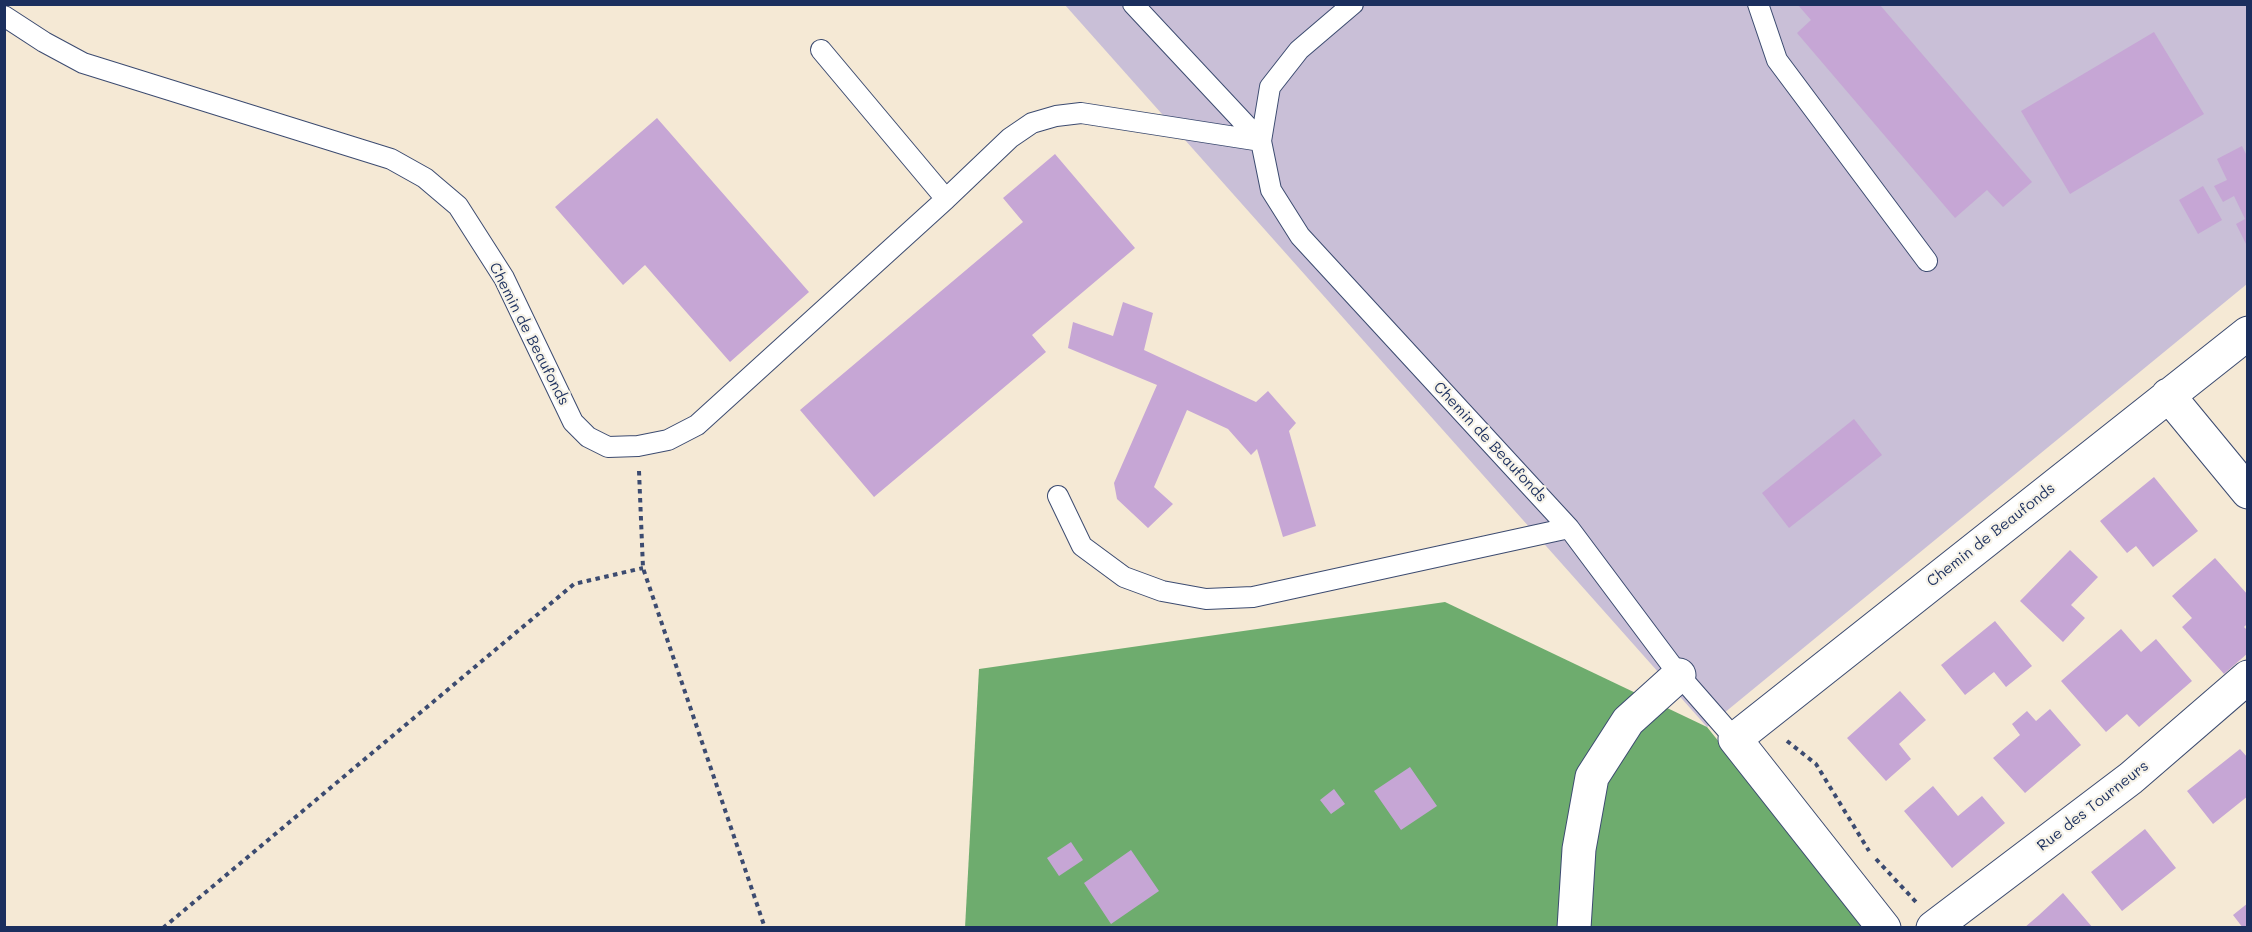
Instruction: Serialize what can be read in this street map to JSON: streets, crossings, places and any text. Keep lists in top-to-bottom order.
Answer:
{
  "streets": {
    "street": ["Chemin de Beaufonds", "Rue des Tourneurs"]
  }
}
